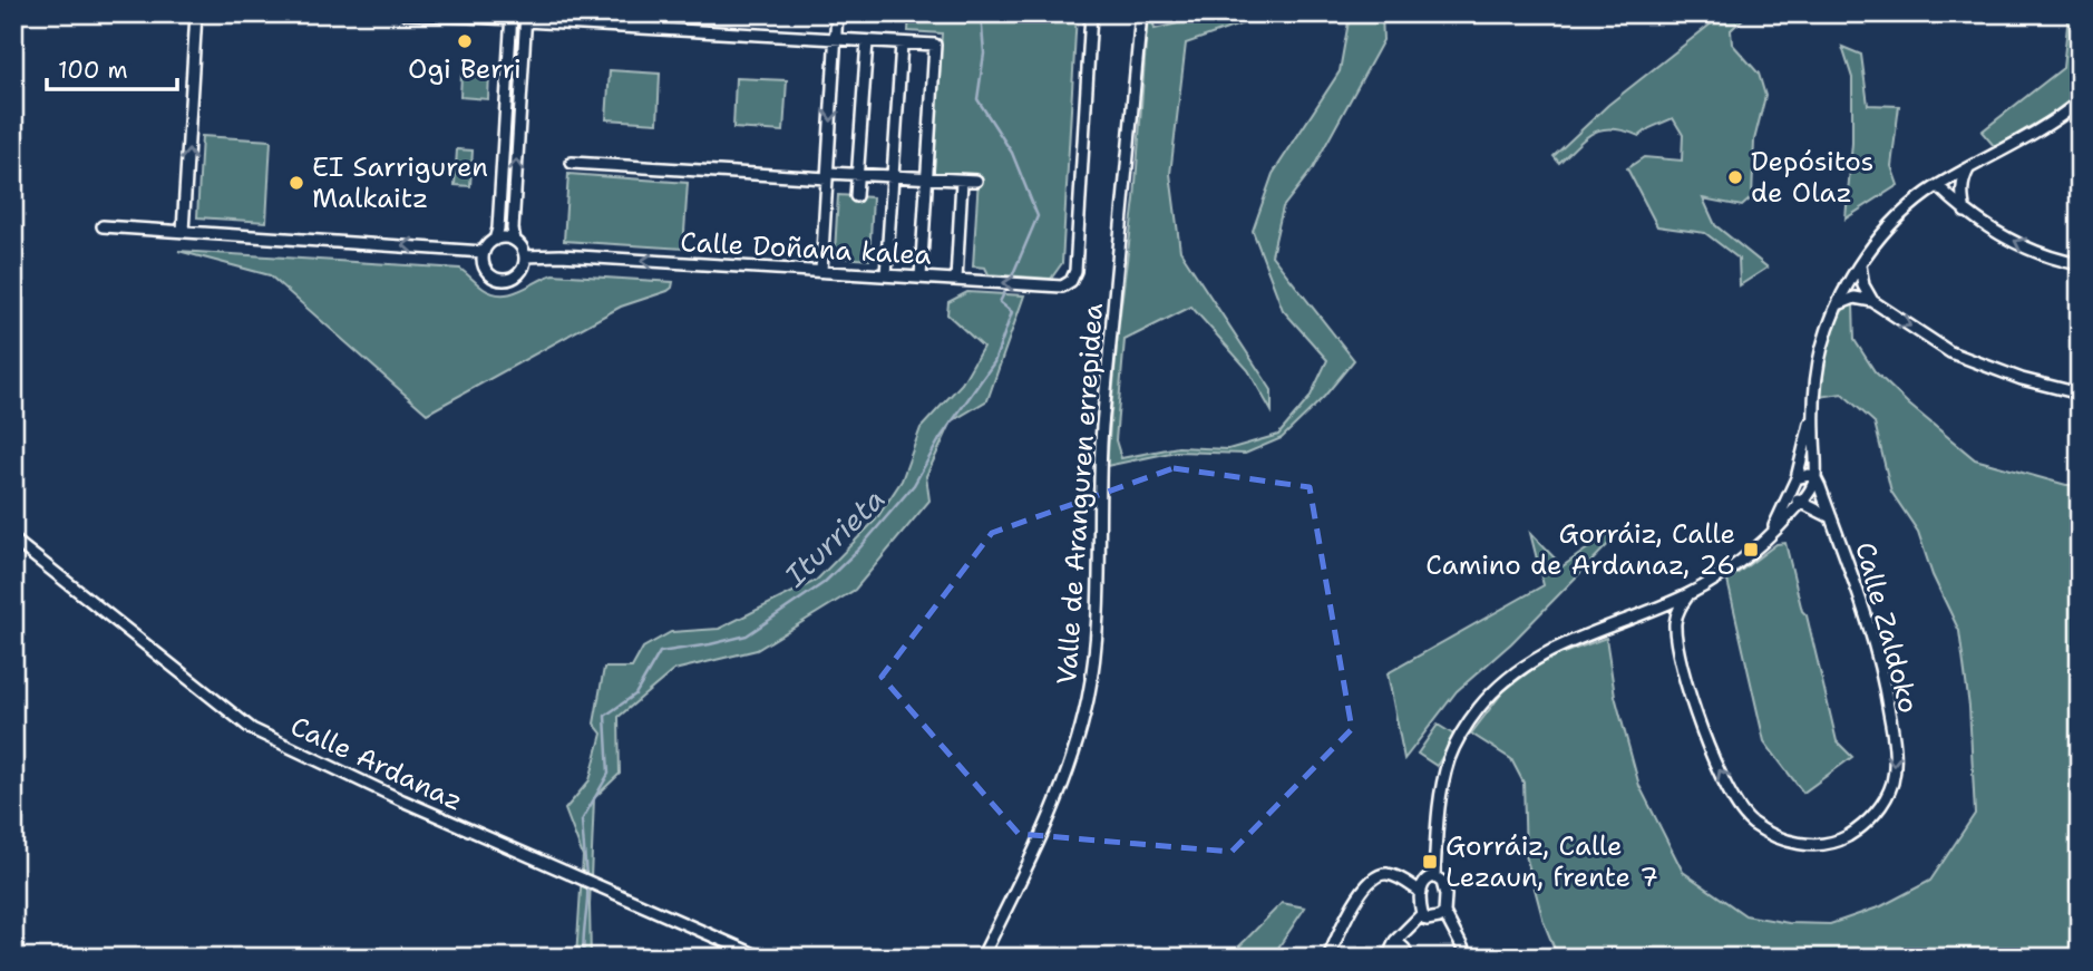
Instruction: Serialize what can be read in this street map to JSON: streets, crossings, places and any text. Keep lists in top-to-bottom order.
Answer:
{
  "streets": {
    "street": [
      "Calle Doñana kalea",
      "Valle de Aranguren errepidea",
      "Calle Zaldoko",
      "Calle Ardanaz"
    ]
  },
  "water": ["Iturrieta"],
  "places": {
    "other": ["Ogi Berri", "Depósitos de Olaz", "EI Sarriguren Malkaitz"],
    "transit": ["Gorráiz, Calle Camino de Ardanaz, 26", "Gorráiz, Calle Lezaun, frente 7"]
  },
  "scale_bar": "100 m"
}
